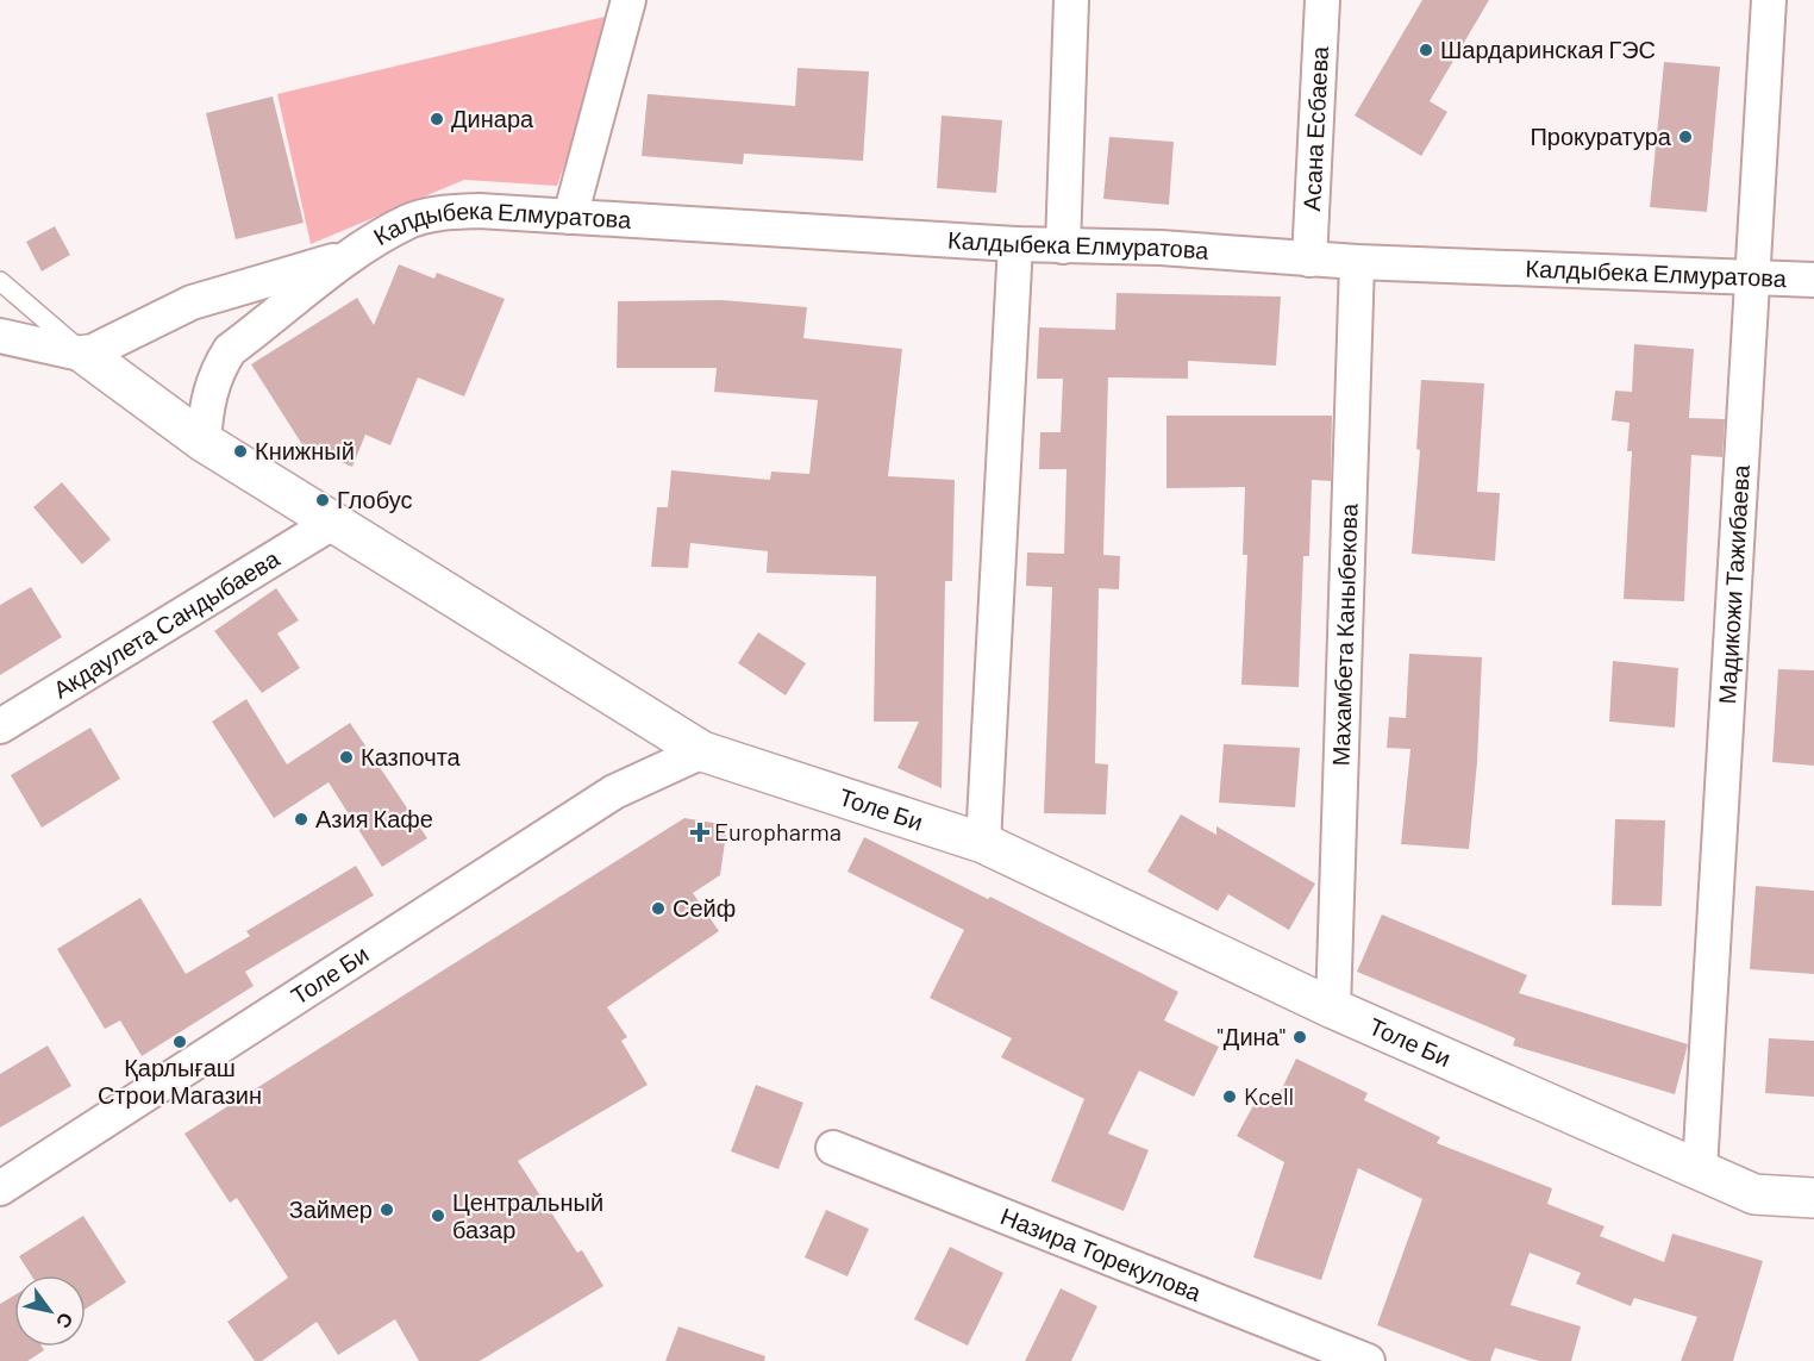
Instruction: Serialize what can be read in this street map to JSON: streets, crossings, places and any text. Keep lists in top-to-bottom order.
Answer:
{
  "streets": {
    "street": [
      "Асана Есбаева",
      "Калдыбека Елмуратова",
      "Мадикожи Тажибаева",
      "Акдаулета Сандыбаева",
      "Махамбета Каныбекова",
      "Толе Би",
      "Назира Торекулова"
    ]
  },
  "crossings": [
    ["Асана Есбаева", "Калдыбека Елмуратова"],
    ["Калдыбека Елмуратова", "Мадикожи Тажибаева"],
    ["Калдыбека Елмуратова", "Махамбета Каныбекова"],
    ["Мадикожи Тажибаева", "Толе Би"],
    ["Махамбета Каныбекова", "Толе Би"]
  ],
  "places": {
    "other": [
      "Шардаринская ГЭС",
      "Динара",
      "Прокуратура",
      "Книжный",
      "Глобус",
      "Казпочта",
      "Азия Кафе",
      "Сейф",
      "\"Дина\"",
      "Қарлығаш Строи Магазин",
      "Kcell",
      "Займер",
      "Центральный базар"
    ],
    "health": ["Europharma"]
  },
  "north": "bottom right"
}
